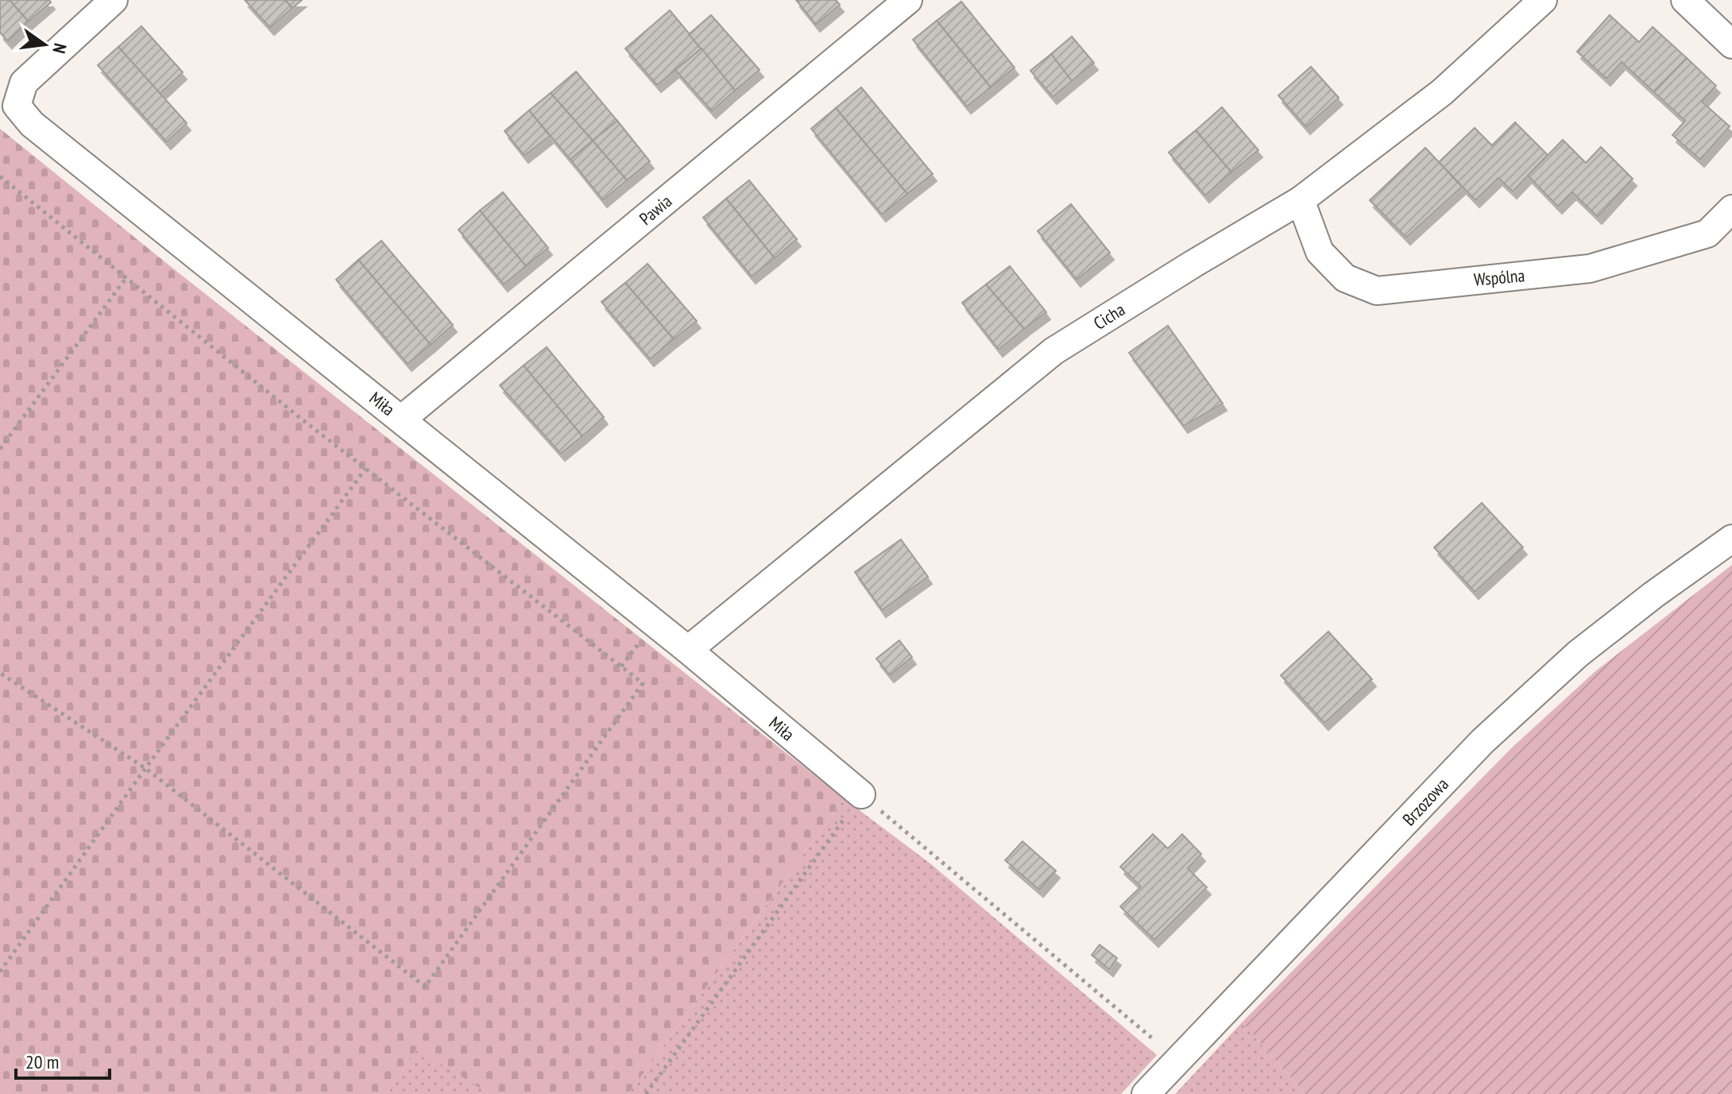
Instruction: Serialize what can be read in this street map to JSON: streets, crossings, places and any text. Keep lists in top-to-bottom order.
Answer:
{
  "streets": {
    "street": [
      "Pawia",
      "Wspólna",
      "Cicha",
      "Miła",
      "Brzozowa"
    ]
  },
  "crossings": [
    ["Pawia", "Miła"],
    ["Wspólna", "Cicha"],
    ["Cicha", "Miła"]
  ],
  "scale_bar": "20 m",
  "north": "right"
}
